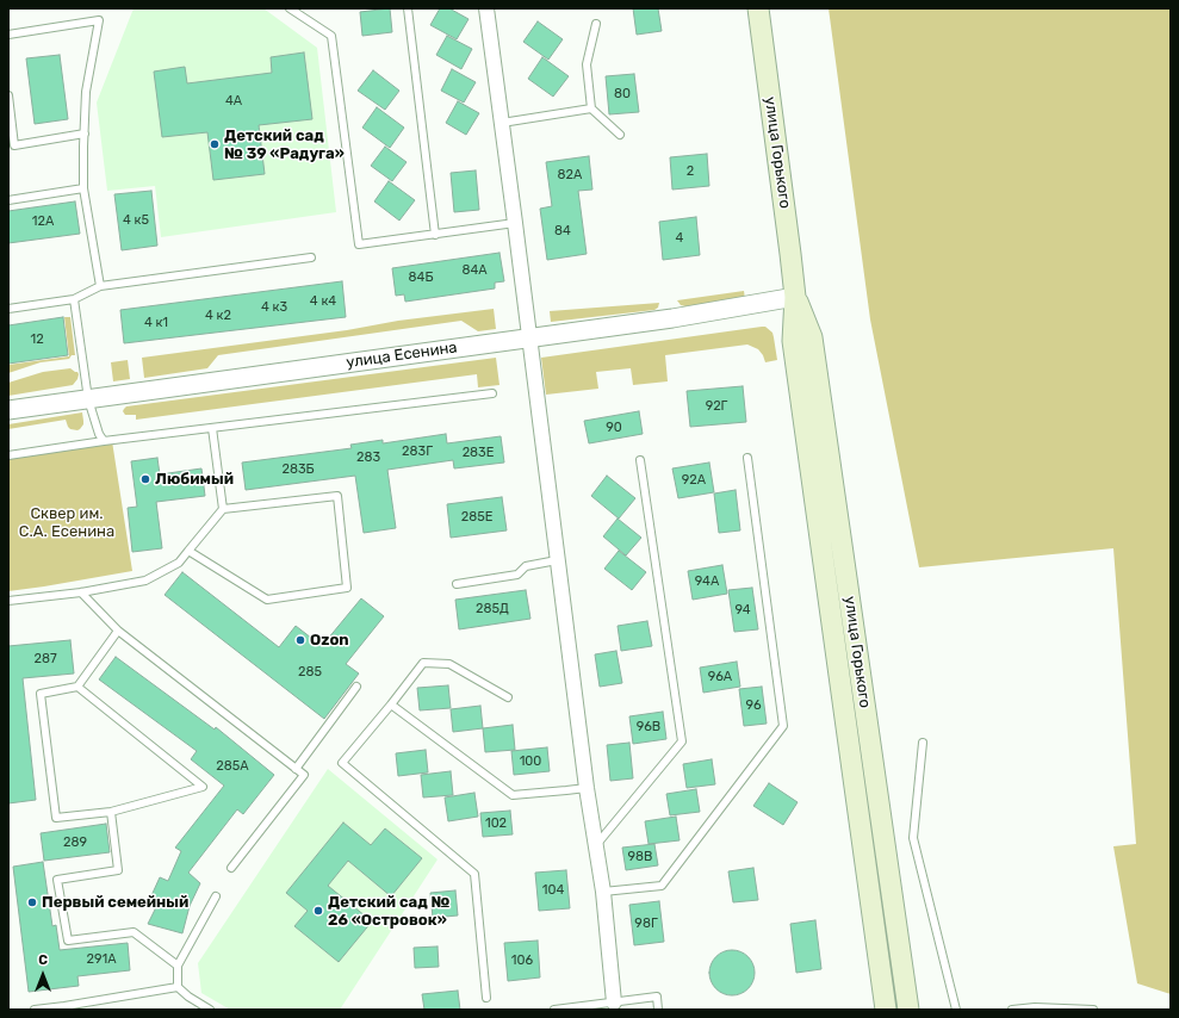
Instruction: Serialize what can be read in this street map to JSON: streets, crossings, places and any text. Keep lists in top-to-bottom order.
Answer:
{
  "streets": {
    "main road": ["улица Горького"],
    "street": ["улица Есенина"]
  },
  "crossings": [
    ["улица Горького", "улица Есенина"]
  ],
  "parks": ["Сквер им. С.А. Есенина"],
  "places": [
    "Детский сад № 39 «Радуга»",
    "Любимый",
    "Ozon",
    "Первый семейный",
    "Детский сад № 26 «Островок»"
  ],
  "house_numbers": [
    "80",
    "4А",
    "2",
    "82А",
    "4 к5",
    "12А",
    "84",
    "4",
    "84А",
    "84Б",
    "4 к4",
    "4 к3",
    "4 к2",
    "4 к1",
    "12",
    "92Г",
    "90",
    "283Г",
    "283Е",
    "283",
    "283Б",
    "92А",
    "285Е",
    "94А",
    "285Д",
    "94",
    "287",
    "285",
    "96А",
    "96",
    "96В",
    "100",
    "285А",
    "102",
    "289",
    "98В",
    "104",
    "98Г",
    "291А",
    "106"
  ],
  "north": "top"
}
